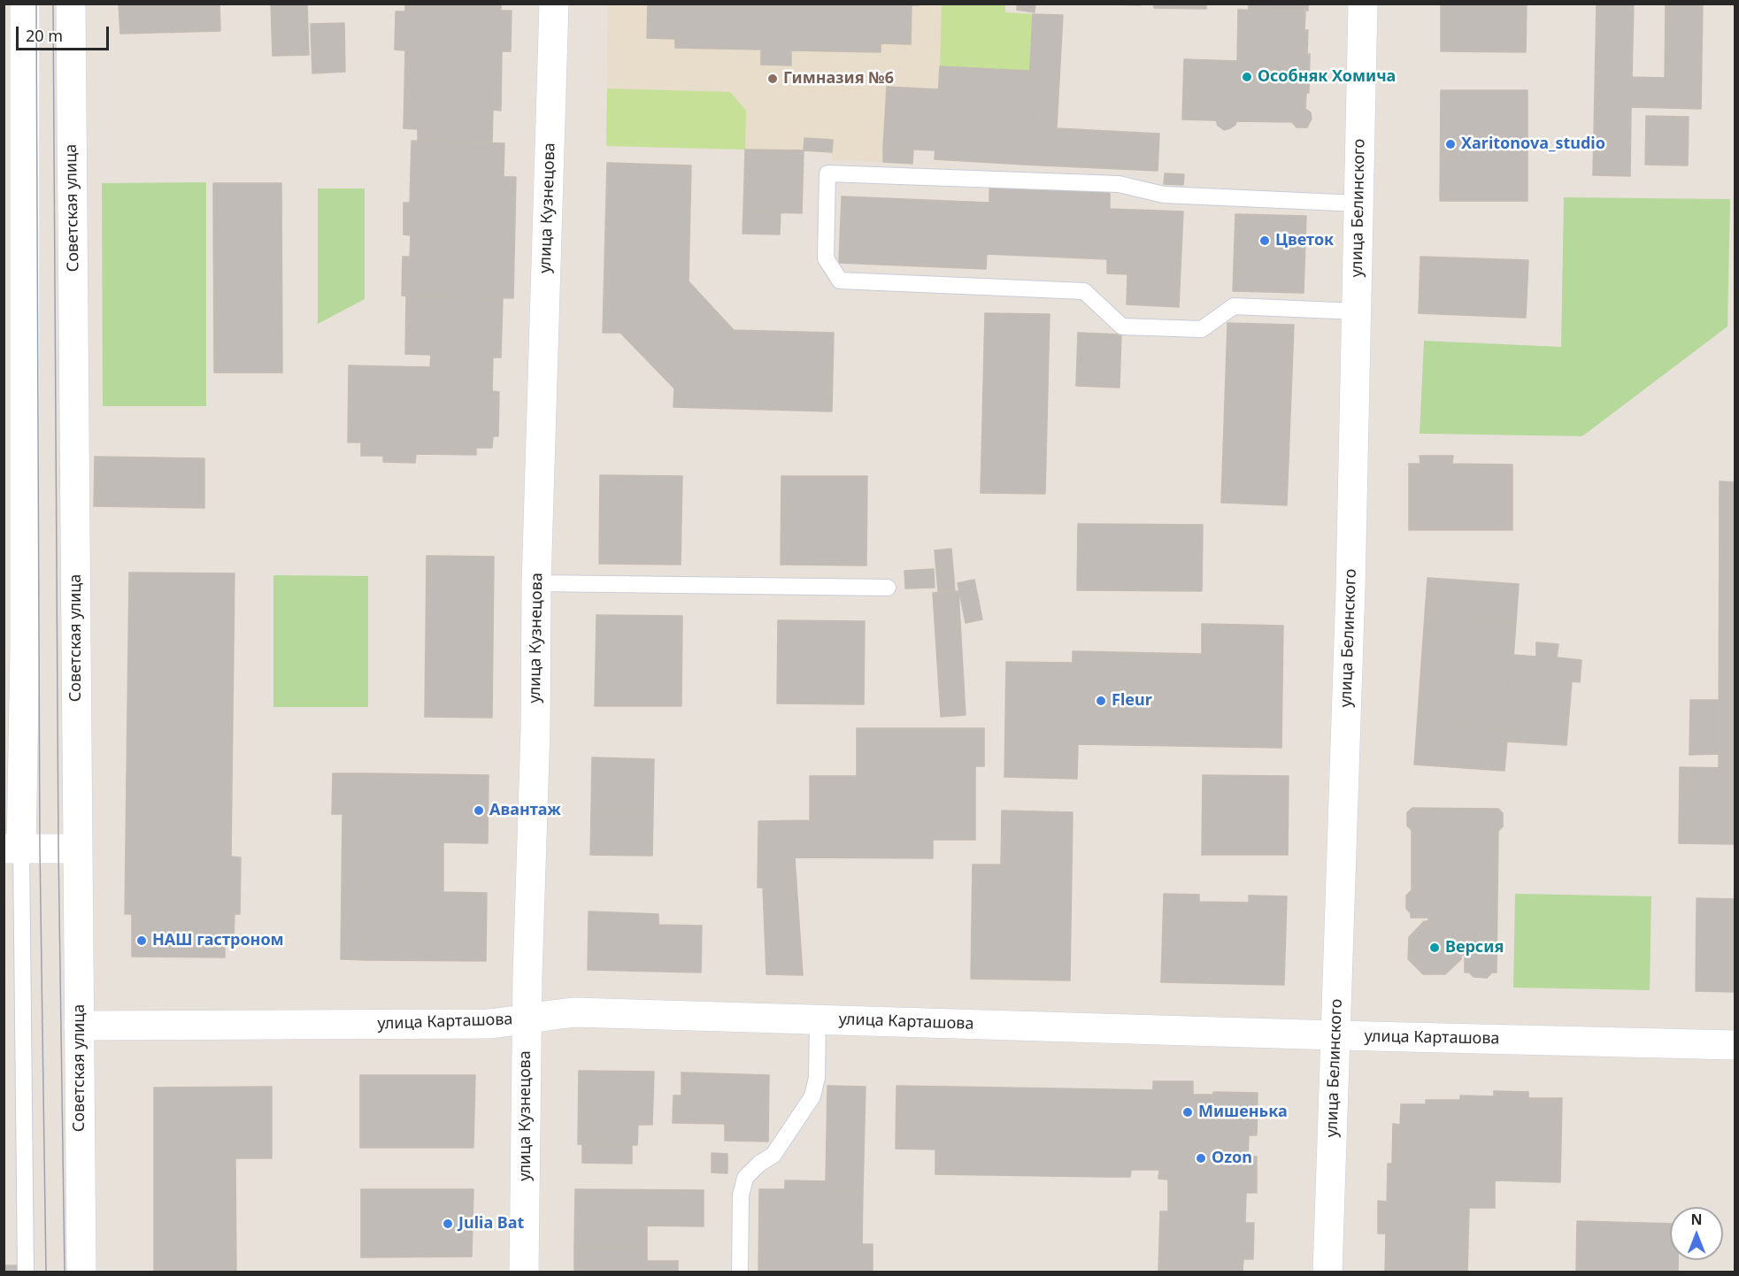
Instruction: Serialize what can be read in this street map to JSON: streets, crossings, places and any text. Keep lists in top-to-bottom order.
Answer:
{
  "streets": {
    "street": [
      "Советская улица",
      "улица Кузнецова",
      "улица Белинского",
      "улица Карташова"
    ]
  },
  "crossings": [
    ["Советская улица", "улица Карташова"],
    ["улица Кузнецова", "улица Карташова"],
    ["улица Белинского", "улица Карташова"]
  ],
  "places": [
    "Особняк Хомича",
    "Гимназия №6",
    "Xaritonova_studio",
    "Цветок",
    "Fleur",
    "Авантаж",
    "НАШ гастроном",
    "Версия",
    "Мишенька",
    "Ozon",
    "Julia Bat"
  ],
  "scale_bar": "20 m",
  "north": "top"
}
